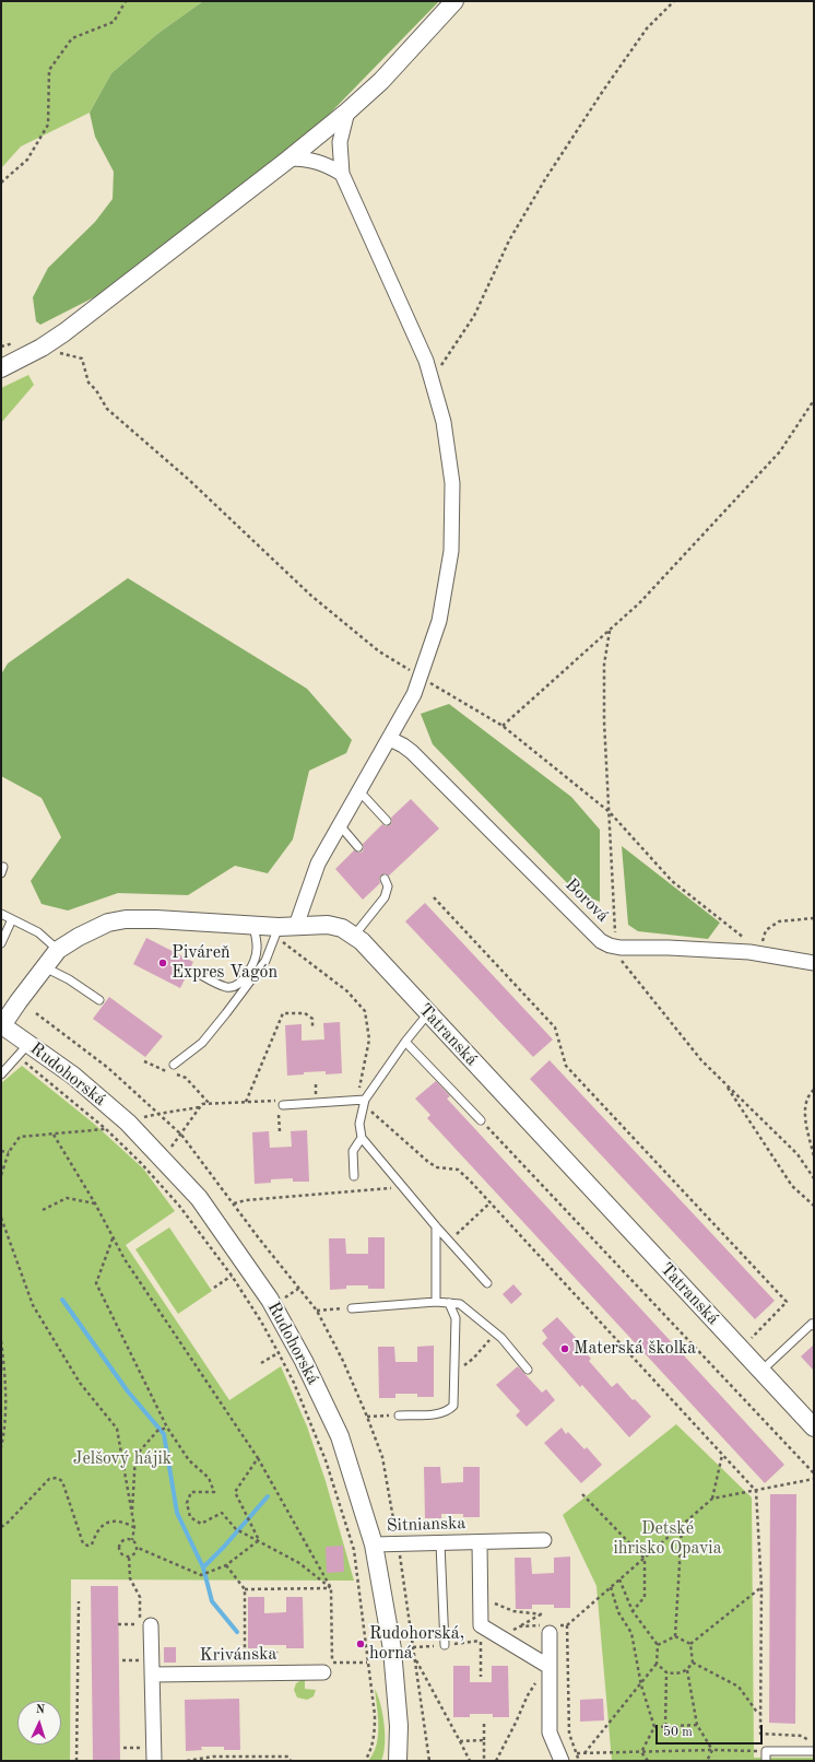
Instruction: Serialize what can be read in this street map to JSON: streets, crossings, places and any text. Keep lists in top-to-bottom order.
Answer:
{
  "streets": {
    "street": [
      "Borová",
      "Tatranská",
      "Rudohorská",
      "Sitnianska",
      "Krivánska"
    ]
  },
  "crossings": [
    ["Tatranská", "Rudohorská"],
    ["Rudohorská", "Sitnianska"]
  ],
  "parks": ["Jelšový hájik", "Detské ihrisko Opavia"],
  "places": ["Piváreň Expres Vagón", "Materská školka", "Rudohorská, horná"],
  "scale_bar": "50 m",
  "north": "top"
}
